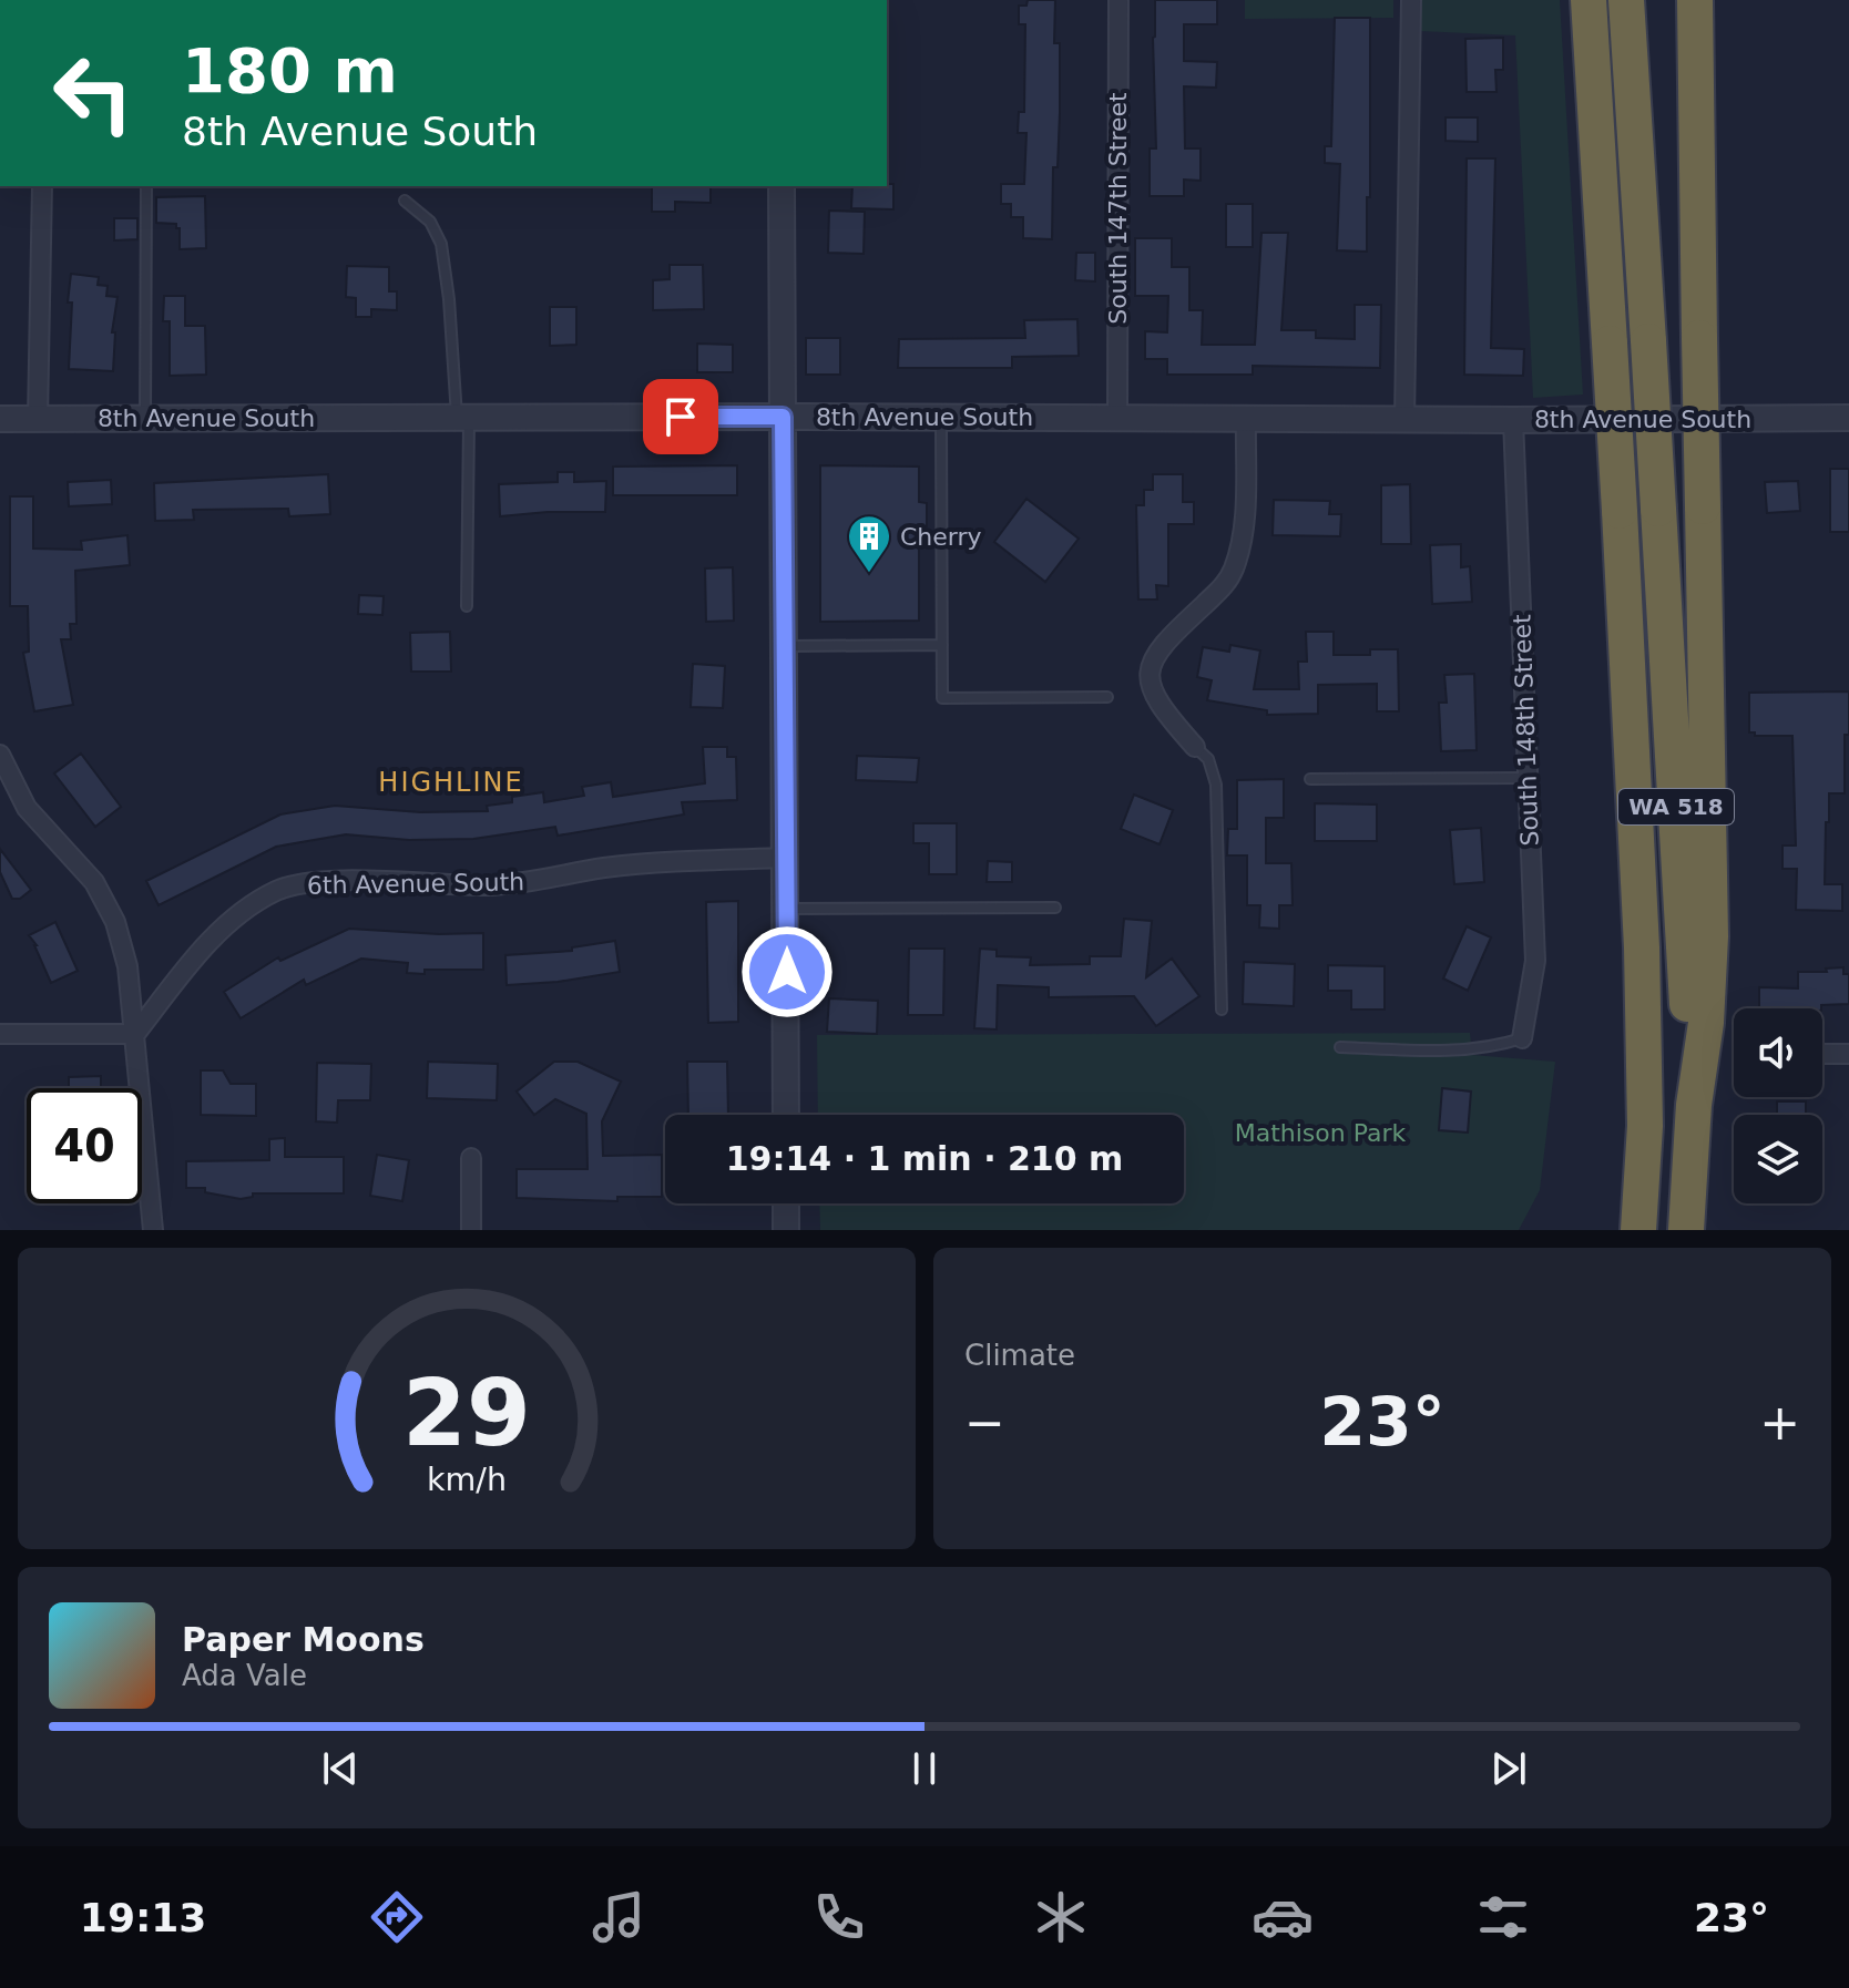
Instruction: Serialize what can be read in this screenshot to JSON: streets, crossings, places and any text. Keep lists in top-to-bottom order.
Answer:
{
  "streets": {
    "highway": ["WA 518"],
    "street": [
      "South 147th Street",
      "8th Avenue South",
      "South 148th Street",
      "6th Avenue South"
    ]
  },
  "crossings": [
    ["South 147th Street", "8th Avenue South"],
    ["8th Avenue South", "South 148th Street"]
  ],
  "districts": ["HIGHLINE"],
  "parks": ["Mathison Park"],
  "places": {
    "building": ["Cherry"]
  },
  "page": {
    "turn": ["180 m", "8th Avenue South"],
    "limit": "40",
    "trip": "19:14 · 1 min · 210 m",
    "tile": "Climate",
    "heat": ["−", "23°", "+"],
    "song": ["Paper Moons", "Ada Vale"],
    "tabs": ["19:13", "23°"],
    "gauge": ["29", "km/h"]
  }
}
